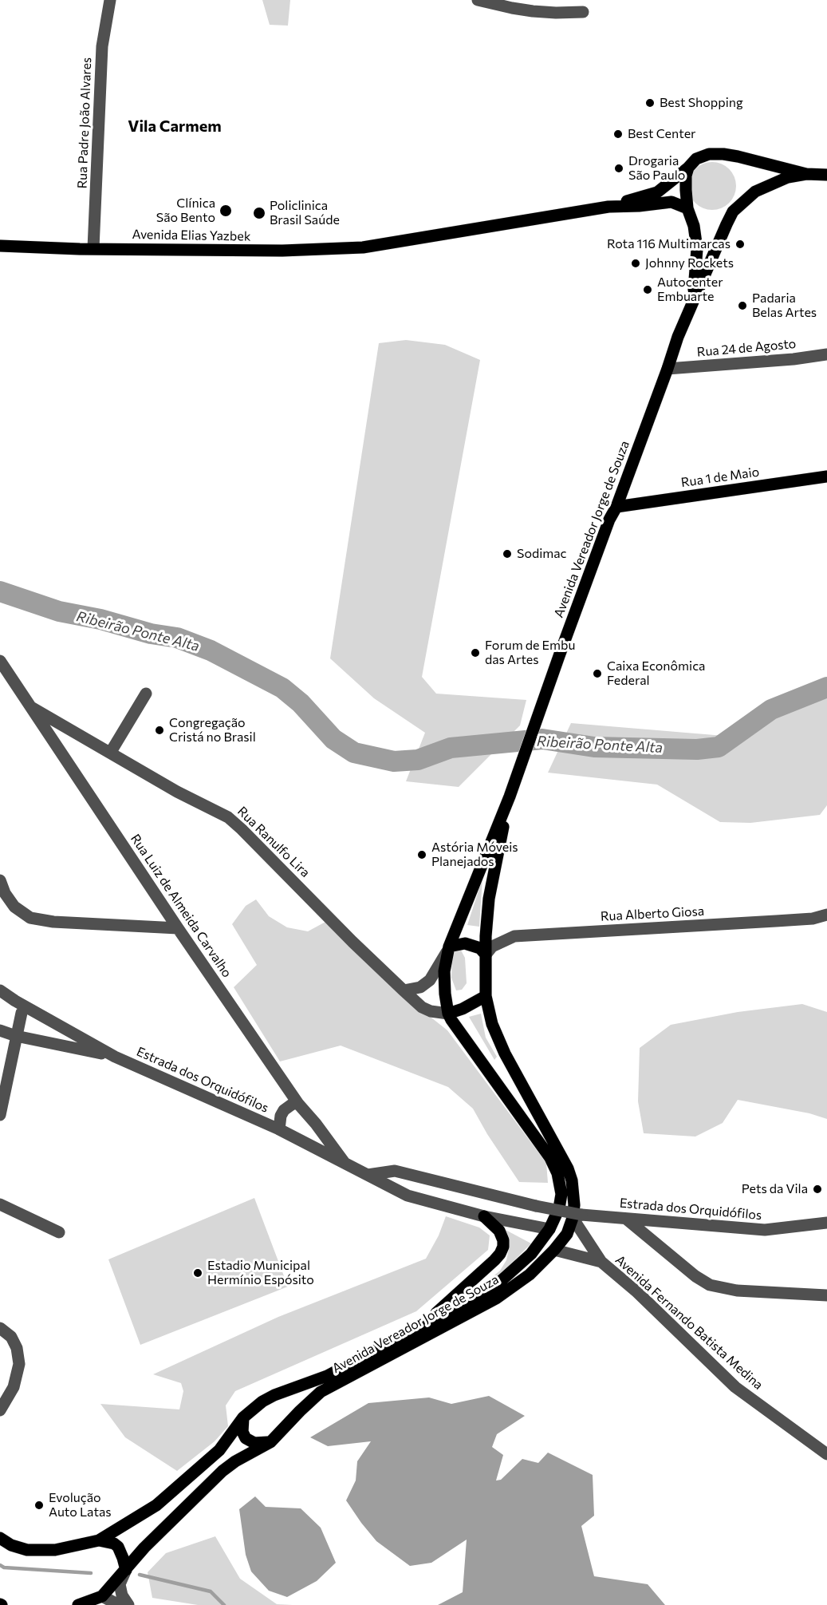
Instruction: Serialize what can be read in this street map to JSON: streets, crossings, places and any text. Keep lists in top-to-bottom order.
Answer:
{
  "streets": {
    "main road": ["Avenida Elias Yazbek", "Rua 1 de Maio", "Avenida Vereador Jorge de Souza"],
    "street": [
      "Rua Padre João Alvares",
      "Rua 24 de Agosto",
      "Rua Ranulfo Lira",
      "Rua Luiz de Almeida Carvalho",
      "Rua Alberto Giosa",
      "Estrada dos Orquidófilos",
      "Avenida Fernando Batista Medina"
    ]
  },
  "crossings": [
    ["Rua Padre João Alvares", "Avenida Elias Yazbek"],
    ["Avenida Elias Yazbek", "Avenida Vereador Jorge de Souza"],
    ["Rua 24 de Agosto", "Avenida Vereador Jorge de Souza"],
    ["Rua 1 de Maio", "Avenida Vereador Jorge de Souza"],
    ["Avenida Vereador Jorge de Souza", "Rua Ranulfo Lira"],
    ["Avenida Vereador Jorge de Souza", "Rua Alberto Giosa"],
    ["Avenida Vereador Jorge de Souza", "Estrada dos Orquidófilos"],
    ["Avenida Vereador Jorge de Souza", "Avenida Fernando Batista Medina"],
    ["Rua Ranulfo Lira", "Rua Luiz de Almeida Carvalho"],
    ["Rua Luiz de Almeida Carvalho", "Estrada dos Orquidófilos"],
    ["Estrada dos Orquidófilos", "Avenida Fernando Batista Medina"]
  ],
  "districts": ["Vila Carmem"],
  "water": ["Ribeirão Ponte Alta"],
  "places": [
    "Best Shopping",
    "Best Center",
    "Drogaria São Paulo",
    "Clínica São Bento",
    "Policlinica Brasil Saúde",
    "Rota 116 Multimarcas",
    "Johnny Rockets",
    "Autocenter Embuarte",
    "Padaria Belas Artes",
    "Sodimac",
    "Forum de Embu das Artes",
    "Caixa Econômica Federal",
    "Congregação Cristá no Brasil",
    "Astória Móveis Planejados",
    "Pets da Vila",
    "Estadio Municipal Hermínio Espósito",
    "Evolução Auto Latas"
  ]
}
